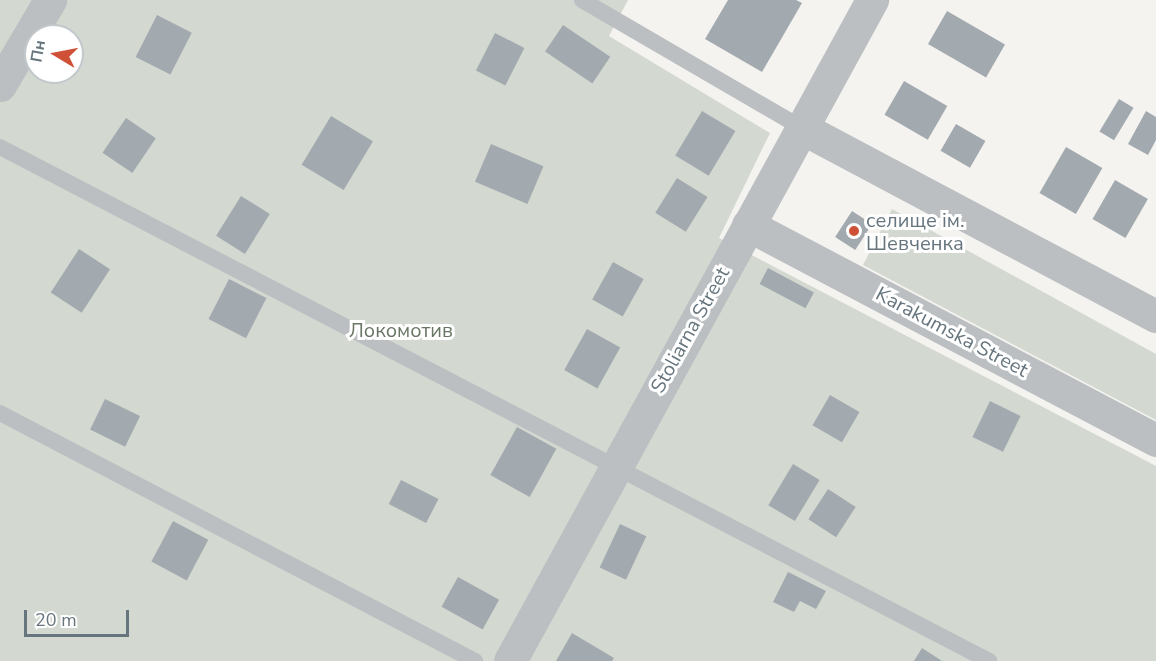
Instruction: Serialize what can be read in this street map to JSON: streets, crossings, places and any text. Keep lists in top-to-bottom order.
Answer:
{
  "streets": {
    "street": ["Stoliarna Street", "Karakumska Street"]
  },
  "crossings": [
    ["Stoliarna Street", "Karakumska Street"]
  ],
  "parks": ["Локомотив"],
  "places": ["селище ім. Шевченка"],
  "scale_bar": "20 m",
  "north": "left"
}
